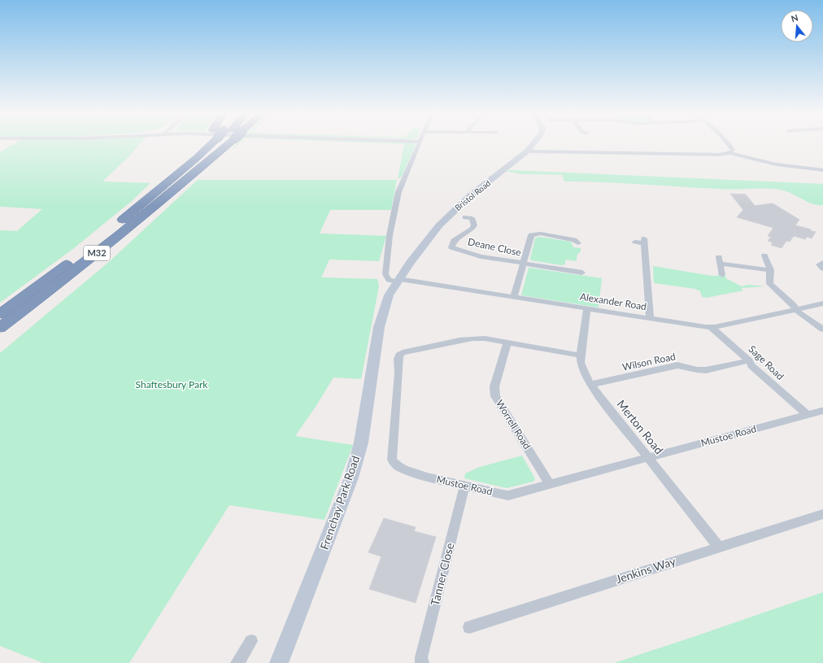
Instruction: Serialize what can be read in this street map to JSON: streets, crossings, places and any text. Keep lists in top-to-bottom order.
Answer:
{
  "streets": {
    "highway": ["M32"],
    "main road": ["Bristol Road", "Frenchay Park Road"],
    "street": [
      "Deane Close",
      "Alexander Road",
      "Wilson Road",
      "Sage Road",
      "Worrell Road",
      "Merton Road",
      "Mustoe Road",
      "Jenkins Way",
      "Tanner Close"
    ]
  },
  "crossings": [
    ["Bristol Road", "Alexander Road"],
    ["Bristol Road", "Frenchay Park Road"],
    ["Alexander Road", "Sage Road"],
    ["Alexander Road", "Merton Road"],
    ["Alexander Road", "Frenchay Park Road"],
    ["Wilson Road", "Sage Road"],
    ["Wilson Road", "Merton Road"],
    ["Sage Road", "Mustoe Road"],
    ["Worrell Road", "Mustoe Road"],
    ["Merton Road", "Mustoe Road"],
    ["Merton Road", "Jenkins Way"],
    ["Mustoe Road", "Tanner Close"]
  ],
  "parks": ["Shaftesbury Park"],
  "north": "top"
}
